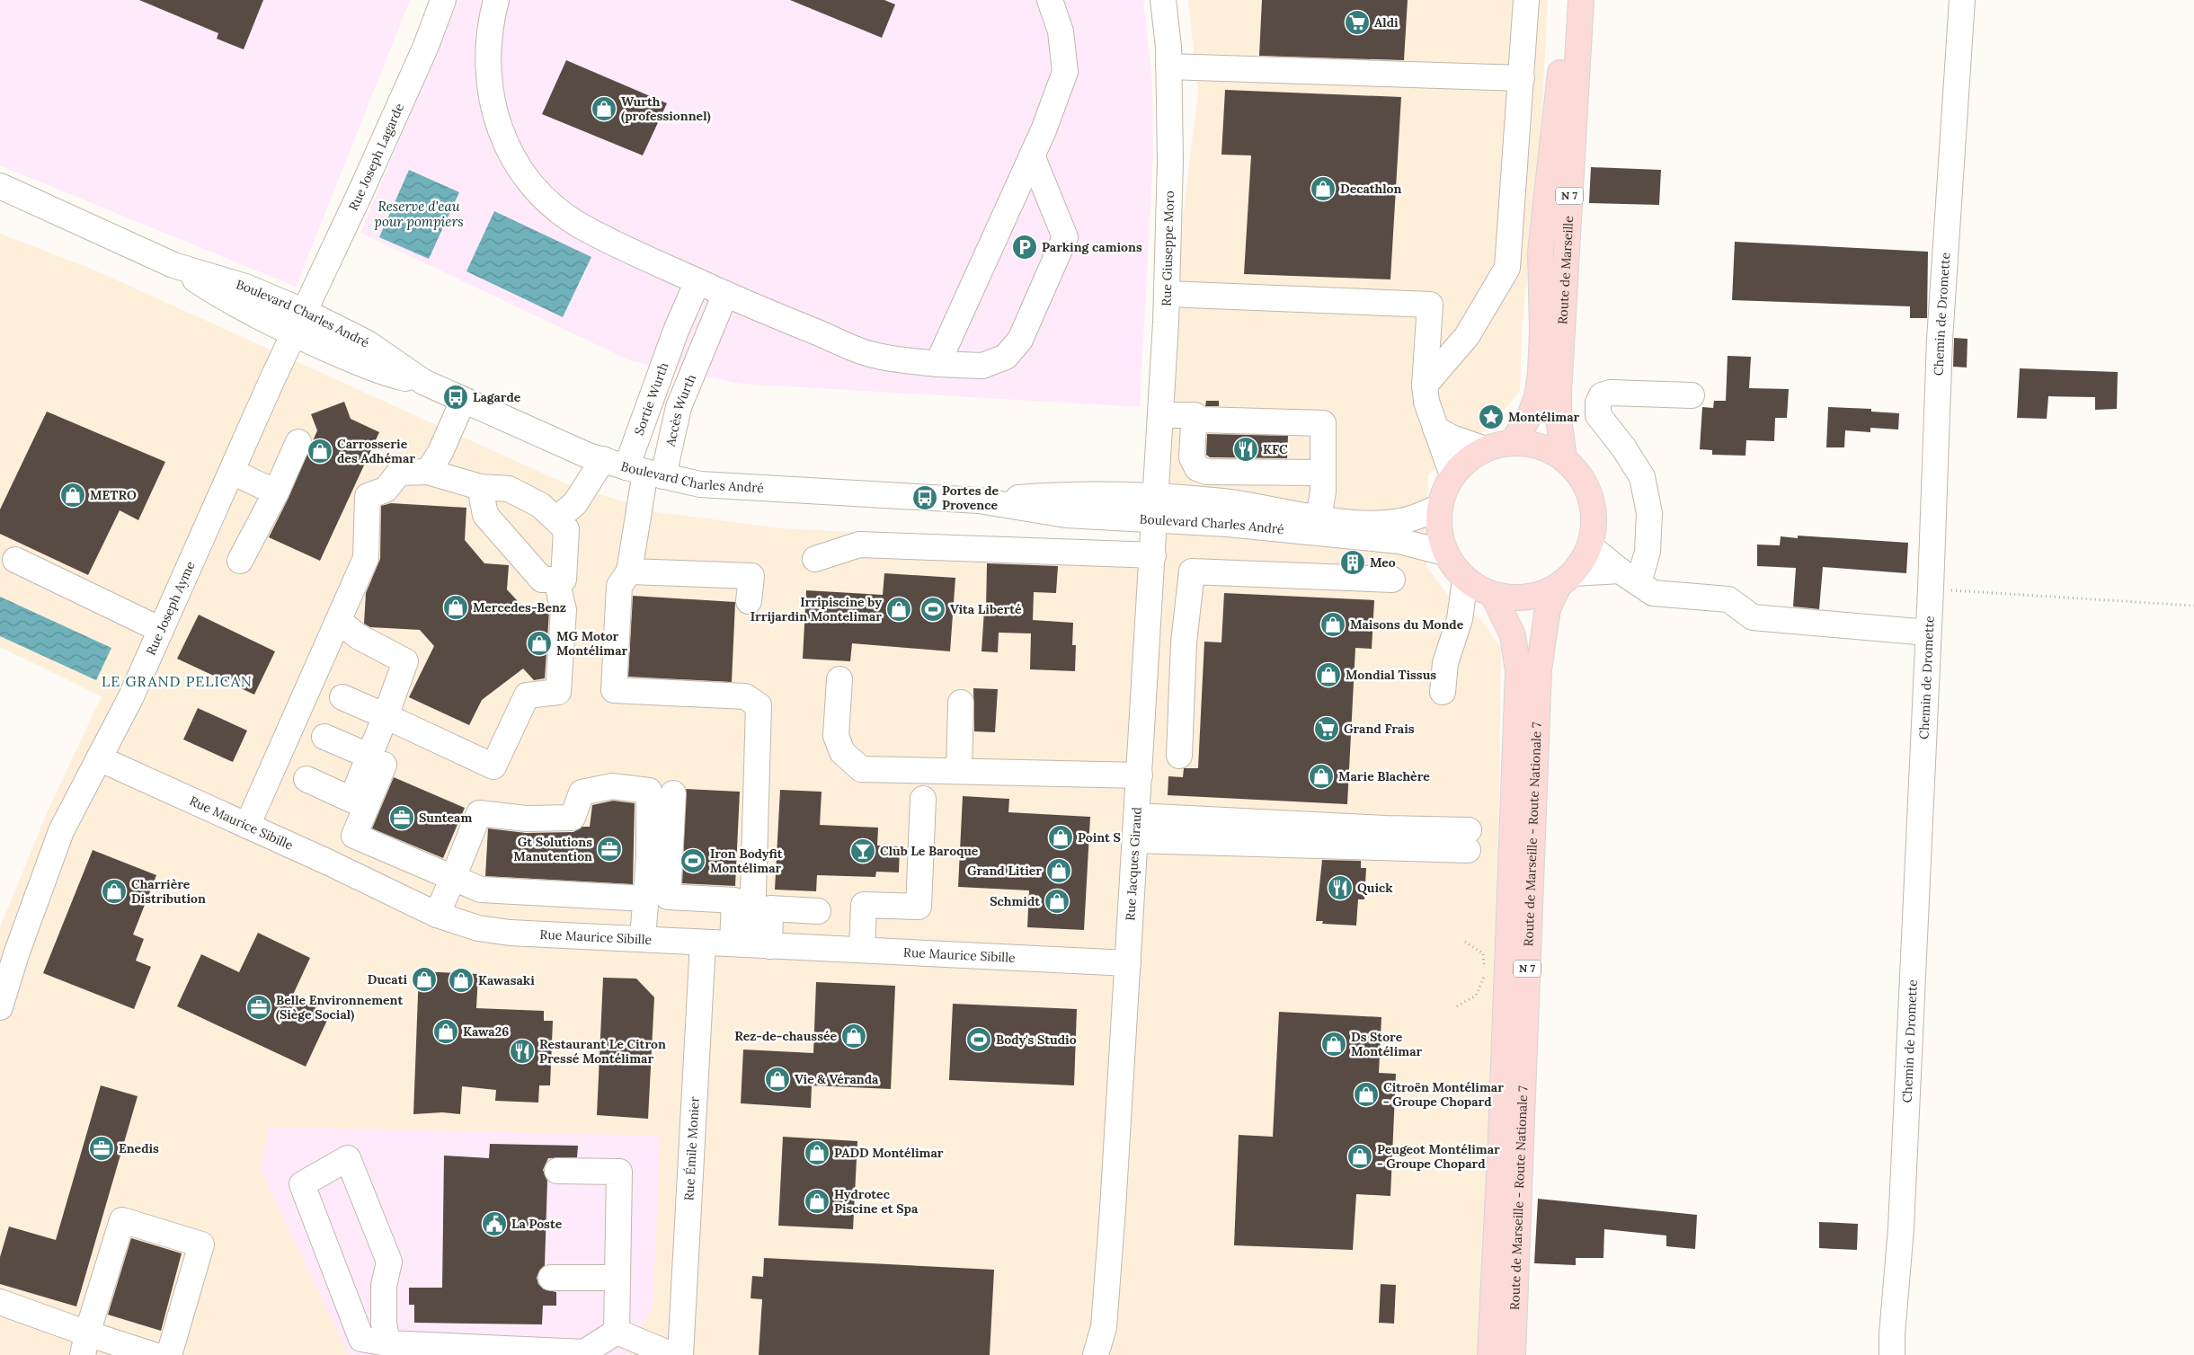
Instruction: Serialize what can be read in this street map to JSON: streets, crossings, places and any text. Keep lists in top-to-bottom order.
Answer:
{
  "streets": {
    "main road": ["N 7", "Route de Marseille", "Route de Marseille - Route Nationale 7"],
    "street": [
      "Rue Joseph Lagarde",
      "Rue Giuseppe Moro",
      "Chemin de Dromette",
      "Boulevard Charles André",
      "Sortie Wurth",
      "Accès Wurth",
      "Rue Joseph Ayme",
      "Rue Maurice Sibille",
      "Rue Jacques Giraud",
      "Rue Émile Monier"
    ]
  },
  "crossings": [
    ["Rue Joseph Lagarde", "Boulevard Charles André"],
    ["Rue Joseph Lagarde", "Rue Joseph Ayme"],
    ["Rue Giuseppe Moro", "Boulevard Charles André"],
    ["Rue Giuseppe Moro", "Rue Jacques Giraud"],
    ["Route de Marseille", "Boulevard Charles André"],
    ["Route de Marseille", "Route de Marseille - Route Nationale 7"],
    ["Boulevard Charles André", "Sortie Wurth"],
    ["Boulevard Charles André", "Accès Wurth"],
    ["Boulevard Charles André", "Rue Joseph Ayme"],
    ["Boulevard Charles André", "Route de Marseille - Route Nationale 7"],
    ["Boulevard Charles André", "Rue Jacques Giraud"],
    ["Sortie Wurth", "Accès Wurth"],
    ["Rue Joseph Ayme", "Rue Maurice Sibille"],
    ["Rue Maurice Sibille", "Rue Jacques Giraud"],
    ["Rue Maurice Sibille", "Rue Émile Monier"]
  ],
  "districts": ["LE GRAND PELICAN"],
  "water": ["Reserve d'eau pour pompiers"],
  "places": {
    "supermarket": ["Aldi", "Grand Frais"],
    "shop": [
      "Wurth (professionnel)",
      "Decathlon",
      "Carrosserie des Adhémar",
      "METRO",
      "Mercedes-Benz",
      "Irripiscine by Irrijardin Montelimar",
      "Maisons du Monde",
      "MG Motor Montélimar",
      "Mondial Tissus",
      "Marie Blachère",
      "Point S",
      "Grand Litier",
      "Charrière Distribution",
      "Schmidt",
      "Ducati",
      "Kawasaki",
      "Kawa26",
      "Rez-de-chaussée",
      "Ds Store Montélimar",
      "Vie & Véranda",
      "Citroën Montélimar - Groupe Chopard",
      "PADD Montélimar",
      "Peugeot Montélimar - Groupe Chopard",
      "Hydrotec Piscine et Spa"
    ],
    "parking": ["Parking camions"],
    "bus stop": ["Lagarde", "Portes de Provence"],
    "place": ["Montélimar"],
    "restaurant": ["KFC", "Quick", "Restaurant Le Citron Pressé Montélimar"],
    "building": ["Meo"],
    "sports": ["Vita Liberté", "Iron Bodyfit Montélimar", "Body's Studio"],
    "office": [
      "Sunteam",
      "Gt Solutions Manutention",
      "Belle Environnement (Siège Social)",
      "Enedis"
    ],
    "bar": ["Club Le Baroque"],
    "public building": ["La Poste"]
  }
}
